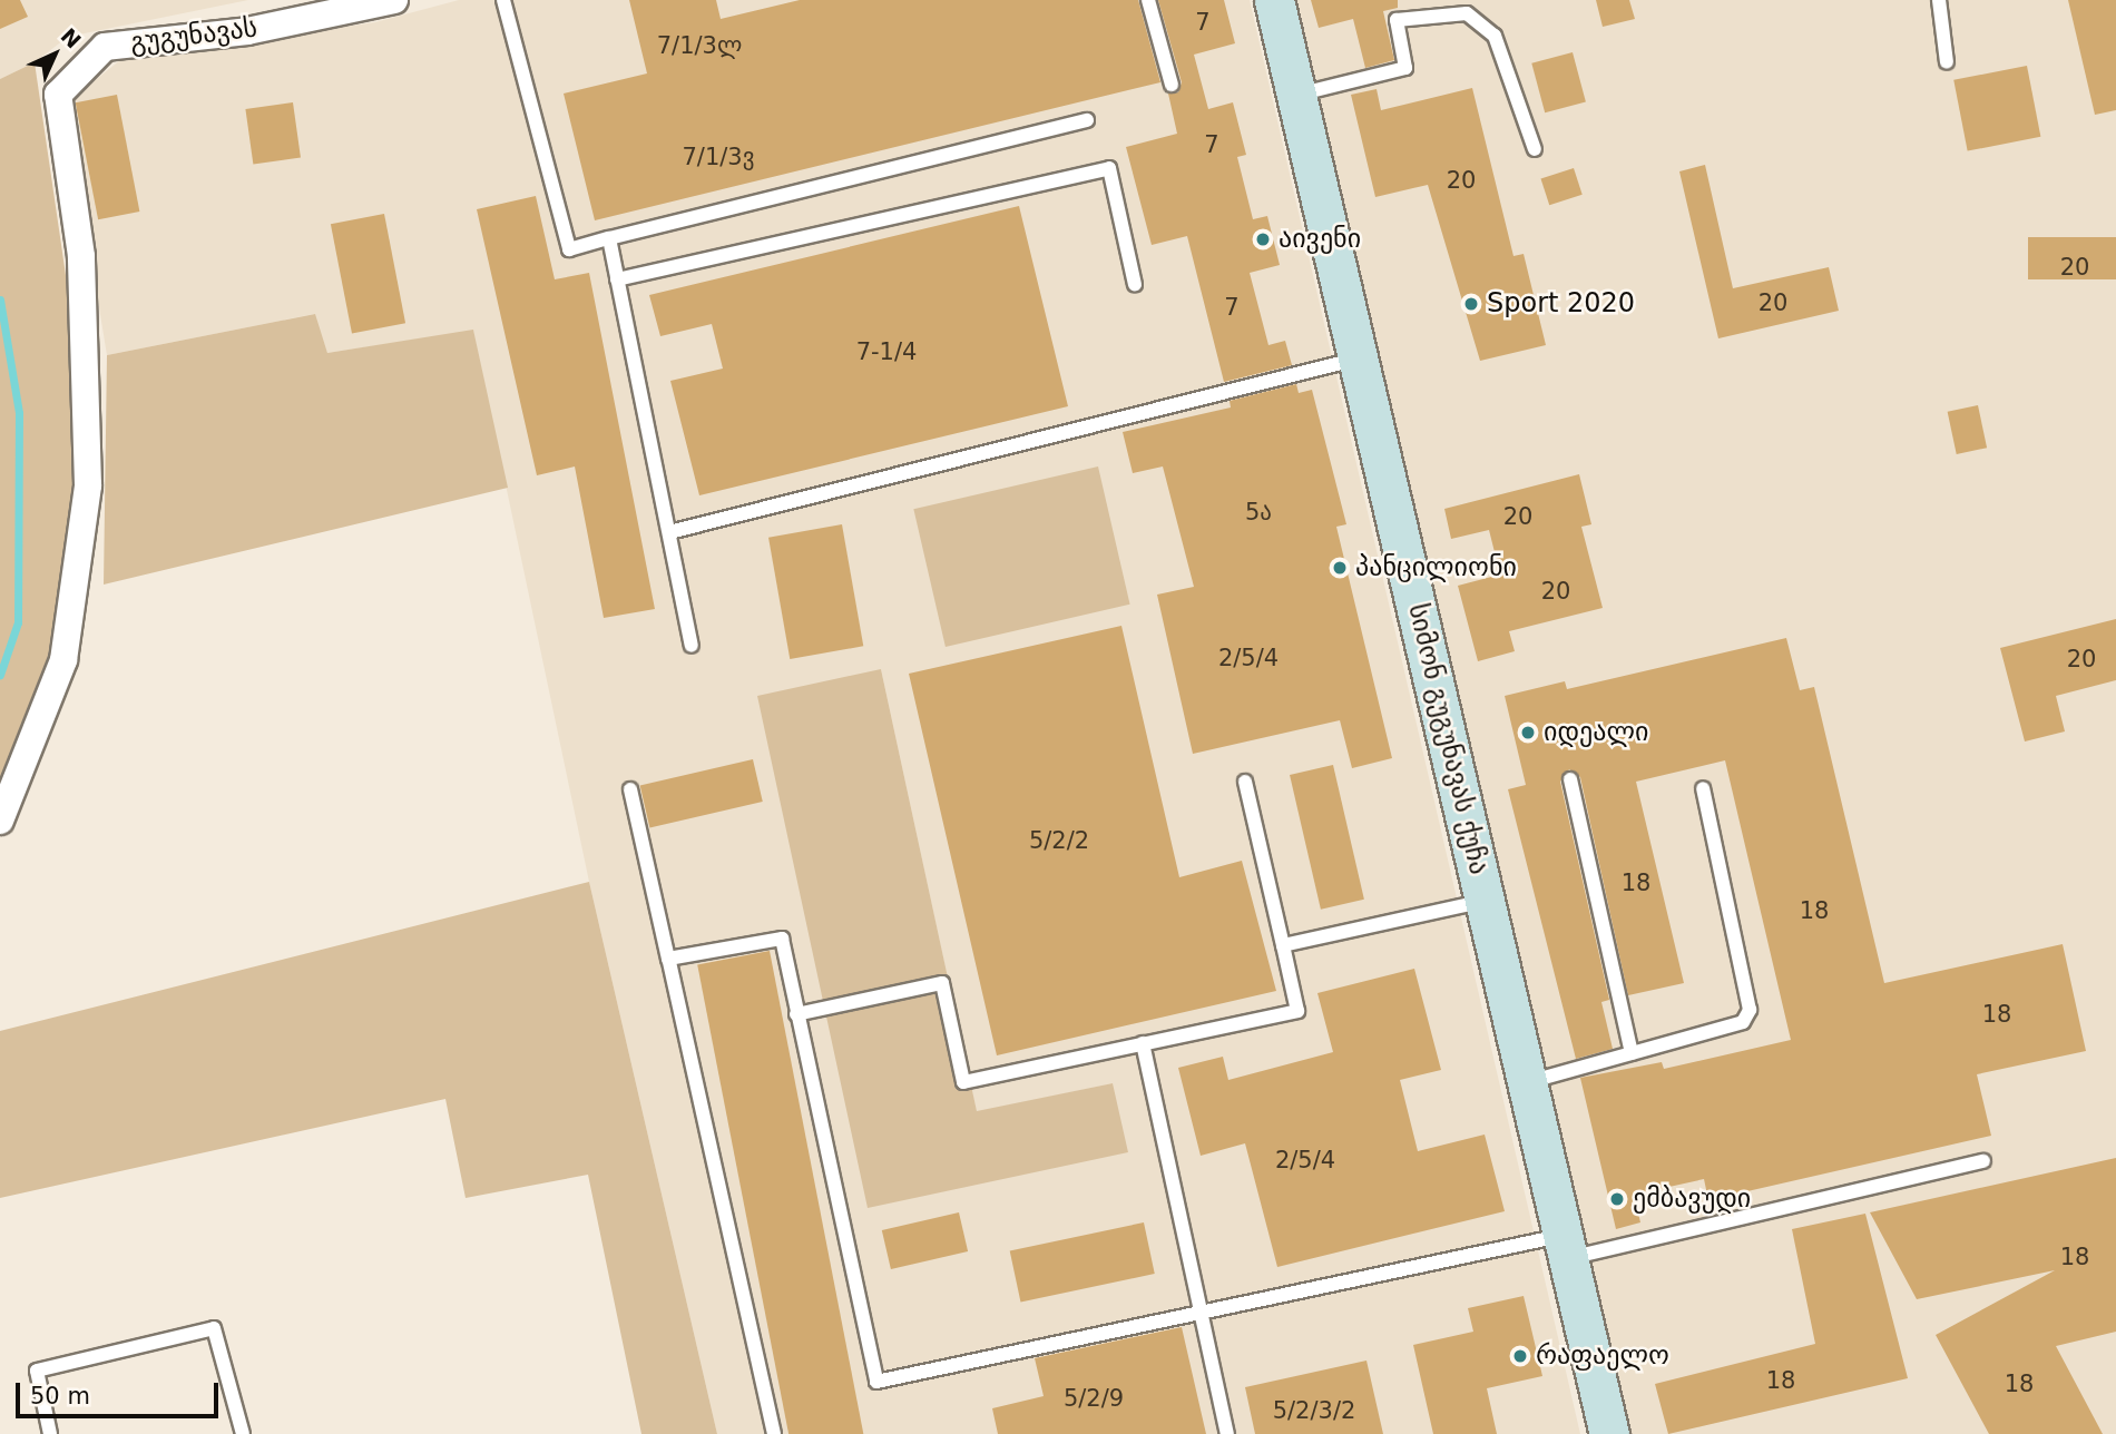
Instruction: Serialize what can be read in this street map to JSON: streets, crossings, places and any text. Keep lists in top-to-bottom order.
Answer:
{
  "streets": {
    "main road": ["სიმონ გუგუნავას ქუჩა"],
    "street": ["გუგუნავას"]
  },
  "places": [
    "აივენი",
    "Sport 2020",
    "პანცილიონი",
    "იდეალი",
    "ემბავუდი",
    "რაფაელო"
  ],
  "house_numbers": [
    "7",
    "7/1/3ლ",
    "7",
    "7/1/3ვ",
    "20",
    "20",
    "20",
    "7",
    "7-1/4",
    "5ა",
    "20",
    "20",
    "2/5/4",
    "20",
    "5/2/2",
    "18",
    "18",
    "18",
    "2/5/4",
    "18",
    "18",
    "18",
    "5/2/9",
    "5/2/3/2"
  ],
  "scale_bar": "50 m",
  "north": "top right"
}
